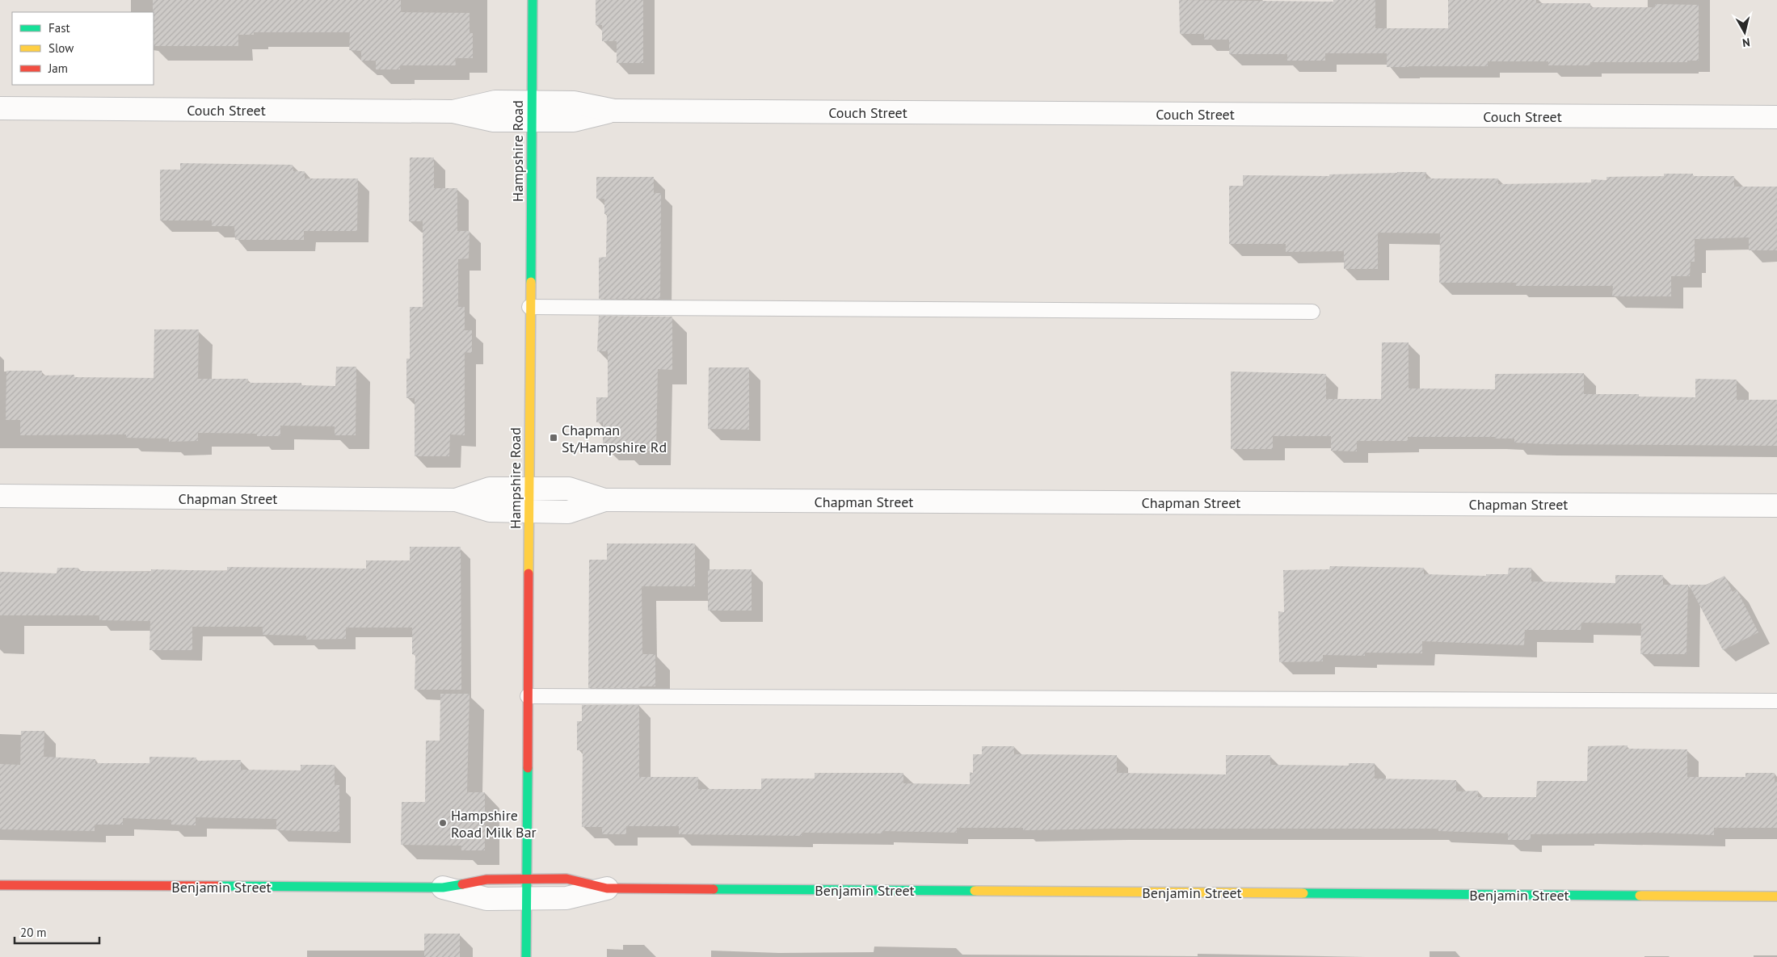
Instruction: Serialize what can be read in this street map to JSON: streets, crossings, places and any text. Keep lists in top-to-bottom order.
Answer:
{
  "streets": {
    "street": [
      "Couch Street",
      "Hampshire Road",
      "Chapman Street",
      "Benjamin Street"
    ]
  },
  "crossings": [
    ["Couch Street", "Hampshire Road"],
    ["Hampshire Road", "Chapman Street"],
    ["Hampshire Road", "Benjamin Street"]
  ],
  "places": {
    "transit": ["Chapman St/Hampshire Rd"],
    "other": ["Hampshire Road Milk Bar"]
  },
  "legend": ["Fast", "Slow", "Jam"],
  "scale_bar": "20 m",
  "north": "bottom"
}
